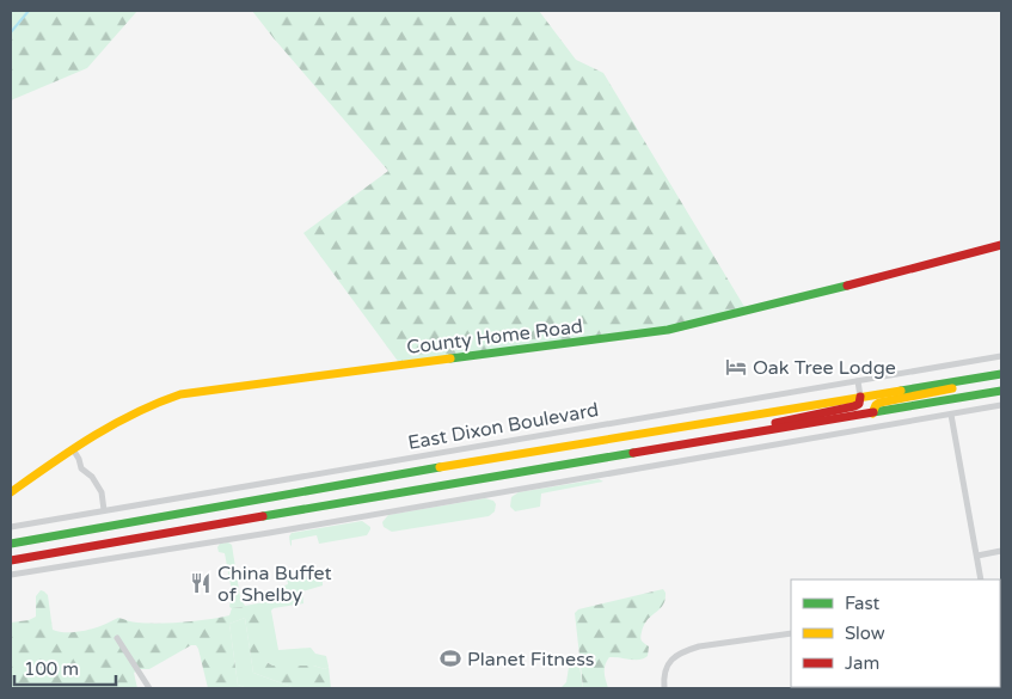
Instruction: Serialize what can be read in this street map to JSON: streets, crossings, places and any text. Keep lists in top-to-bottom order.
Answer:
{
  "streets": {
    "main road": ["County Home Road", "East Dixon Boulevard"]
  },
  "places": {
    "hotel": ["Oak Tree Lodge"],
    "restaurant": ["China Buffet of Shelby"],
    "sports": ["Planet Fitness"]
  },
  "legend": ["Fast", "Slow", "Jam"],
  "scale_bar": "100 m"
}
